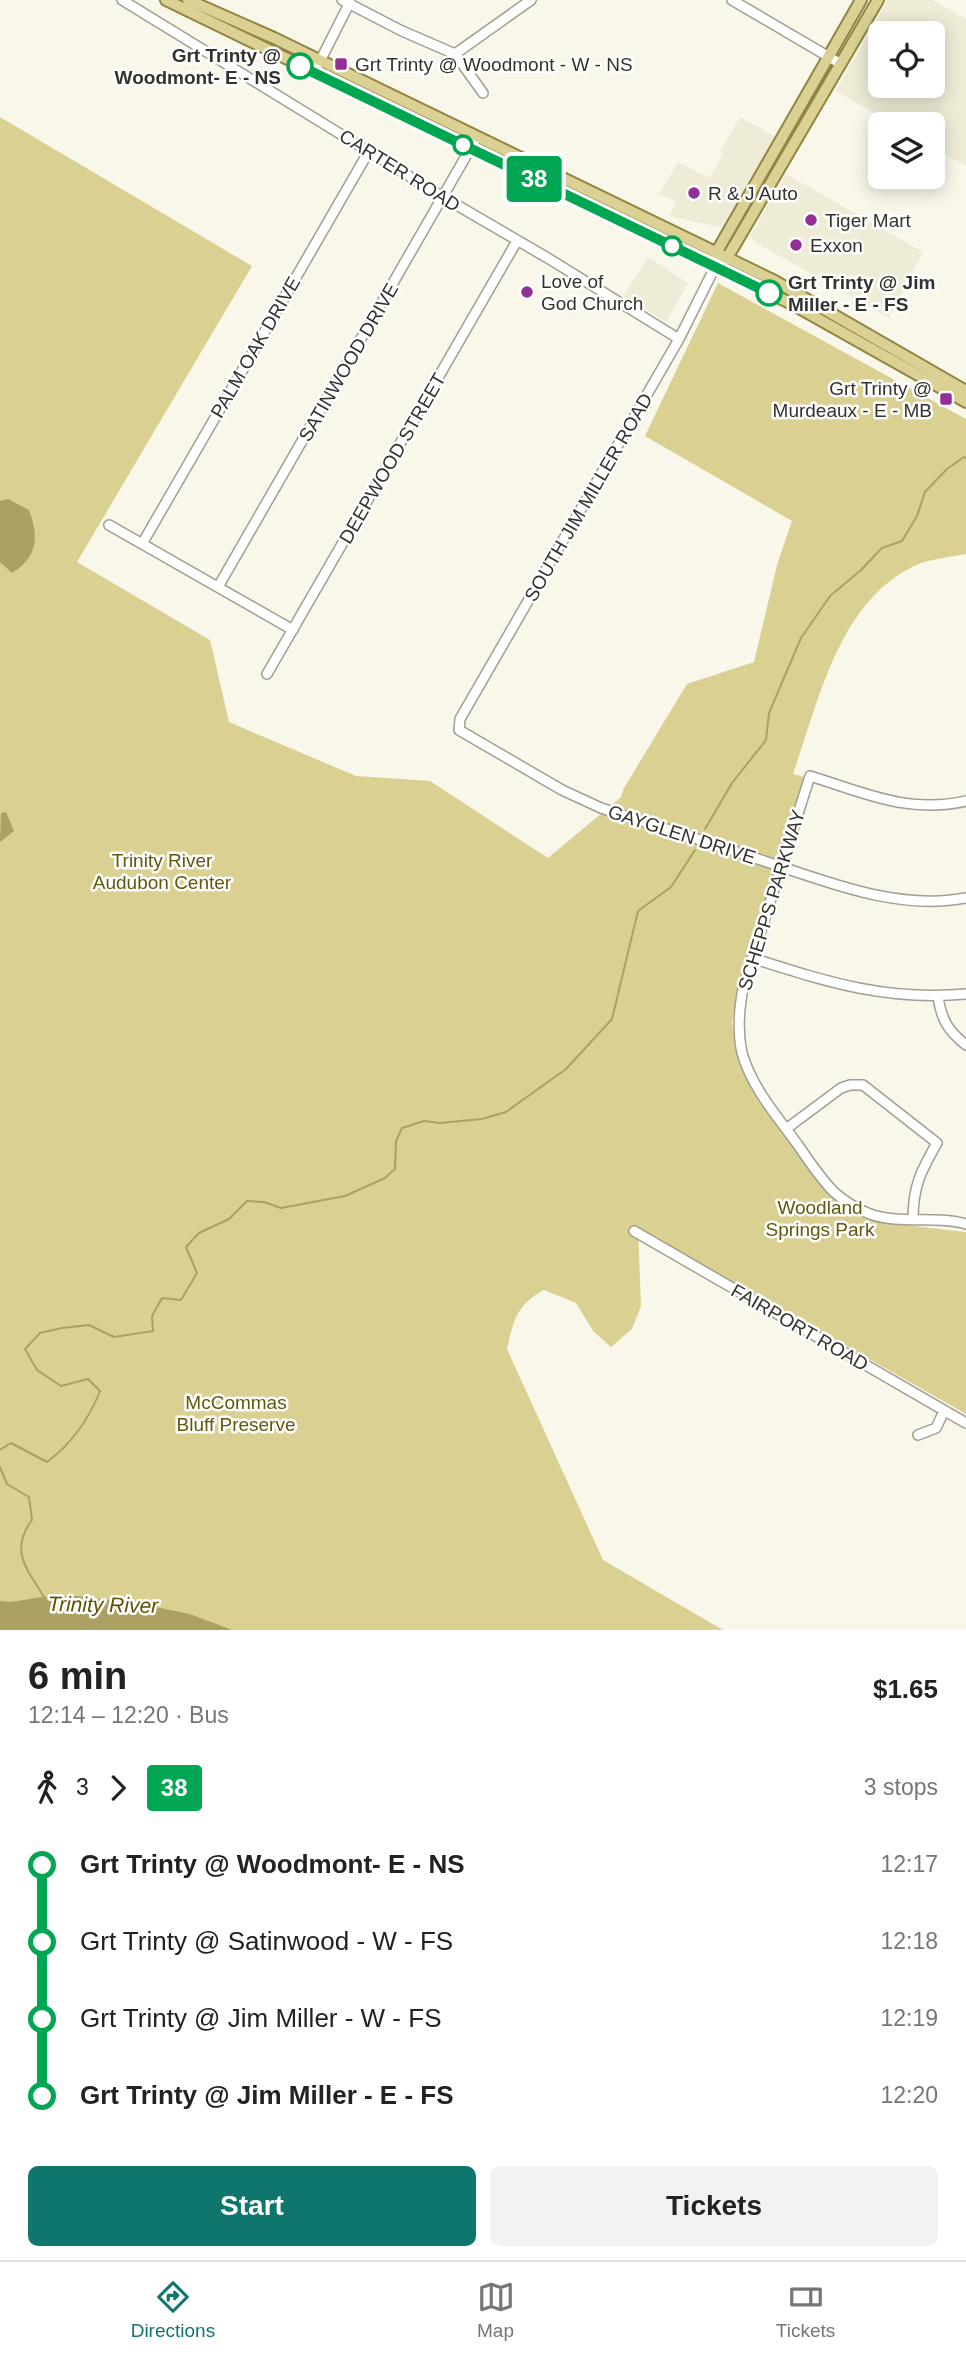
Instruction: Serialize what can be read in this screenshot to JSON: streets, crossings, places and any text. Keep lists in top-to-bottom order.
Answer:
{
  "streets": {
    "street": [
      "CARTER ROAD",
      "PALM OAK DRIVE",
      "SATINWOOD DRIVE",
      "DEEPWOOD STREET",
      "SOUTH JIM MILLER ROAD",
      "GAYGLEN DRIVE",
      "SCHEPPS PARKWAY",
      "FAIRPORT ROAD"
    ]
  },
  "crossings": [
    ["CARTER ROAD", "PALM OAK DRIVE"],
    ["CARTER ROAD", "SATINWOOD DRIVE"],
    ["CARTER ROAD", "DEEPWOOD STREET"],
    ["CARTER ROAD", "SOUTH JIM MILLER ROAD"],
    ["SOUTH JIM MILLER ROAD", "GAYGLEN DRIVE"],
    ["GAYGLEN DRIVE", "SCHEPPS PARKWAY"]
  ],
  "water": ["Trinity River"],
  "parks": ["Trinity River Audubon Center", "Woodland Springs Park", "McCommas Bluff Preserve"],
  "places": {
    "transit": ["Grt Trinty @ Woodmont - W - NS", "Grt Trinty @ Murdeaux - E - MB"],
    "other": [
      "Grt Trinty @ Woodmont- E - NS",
      "R & J Auto",
      "Tiger Mart",
      "Exxon",
      "Love of God Church",
      "Grt Trinty @ Jim Miller - E - FS"
    ]
  },
  "lines": ["bus line 38"],
  "page": {
    "on_map": "38",
    "heading": ["6 min", "12:14 – 12:20 · Bus", "$1.65"],
    "legs": ["3", "38", "3 stops"],
    "list": [
      {
        "name": "Grt Trinty @ Woodmont- E - NS",
        "value": "12:17"
      },
      {
        "name": "Grt Trinty @ Satinwood - W - FS",
        "value": "12:18"
      },
      {
        "name": "Grt Trinty @ Jim Miller - W - FS",
        "value": "12:19"
      },
      {
        "name": "Grt Trinty @ Jim Miller - E - FS",
        "value": "12:20"
      }
    ],
    "buttons": ["Start", "Tickets"],
    "tabs": ["Directions", "Map", "Tickets"]
  }
}
